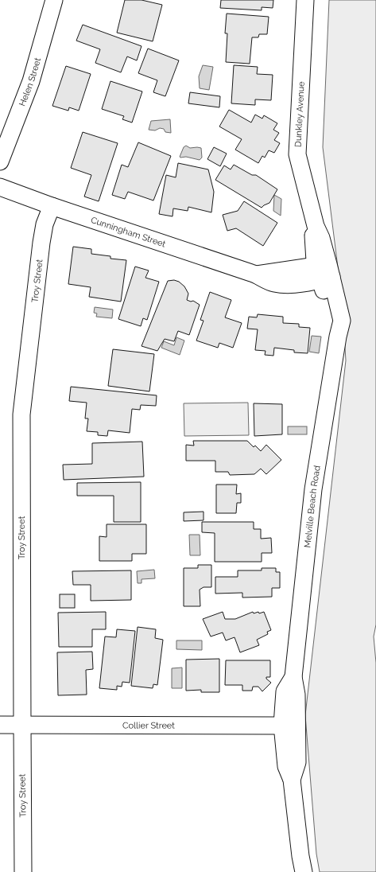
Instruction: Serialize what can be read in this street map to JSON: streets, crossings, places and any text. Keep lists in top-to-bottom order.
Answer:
{
  "streets": {
    "street": [
      "Helen Street",
      "Dunkley Avenue",
      "Cunningham Street",
      "Troy Street",
      "Melville Beach Road",
      "Collier Street"
    ]
  },
  "crossings": [
    ["Dunkley Avenue", "Cunningham Street"],
    ["Dunkley Avenue", "Melville Beach Road"],
    ["Cunningham Street", "Troy Street"],
    ["Cunningham Street", "Melville Beach Road"],
    ["Troy Street", "Collier Street"],
    ["Melville Beach Road", "Collier Street"]
  ]
}
